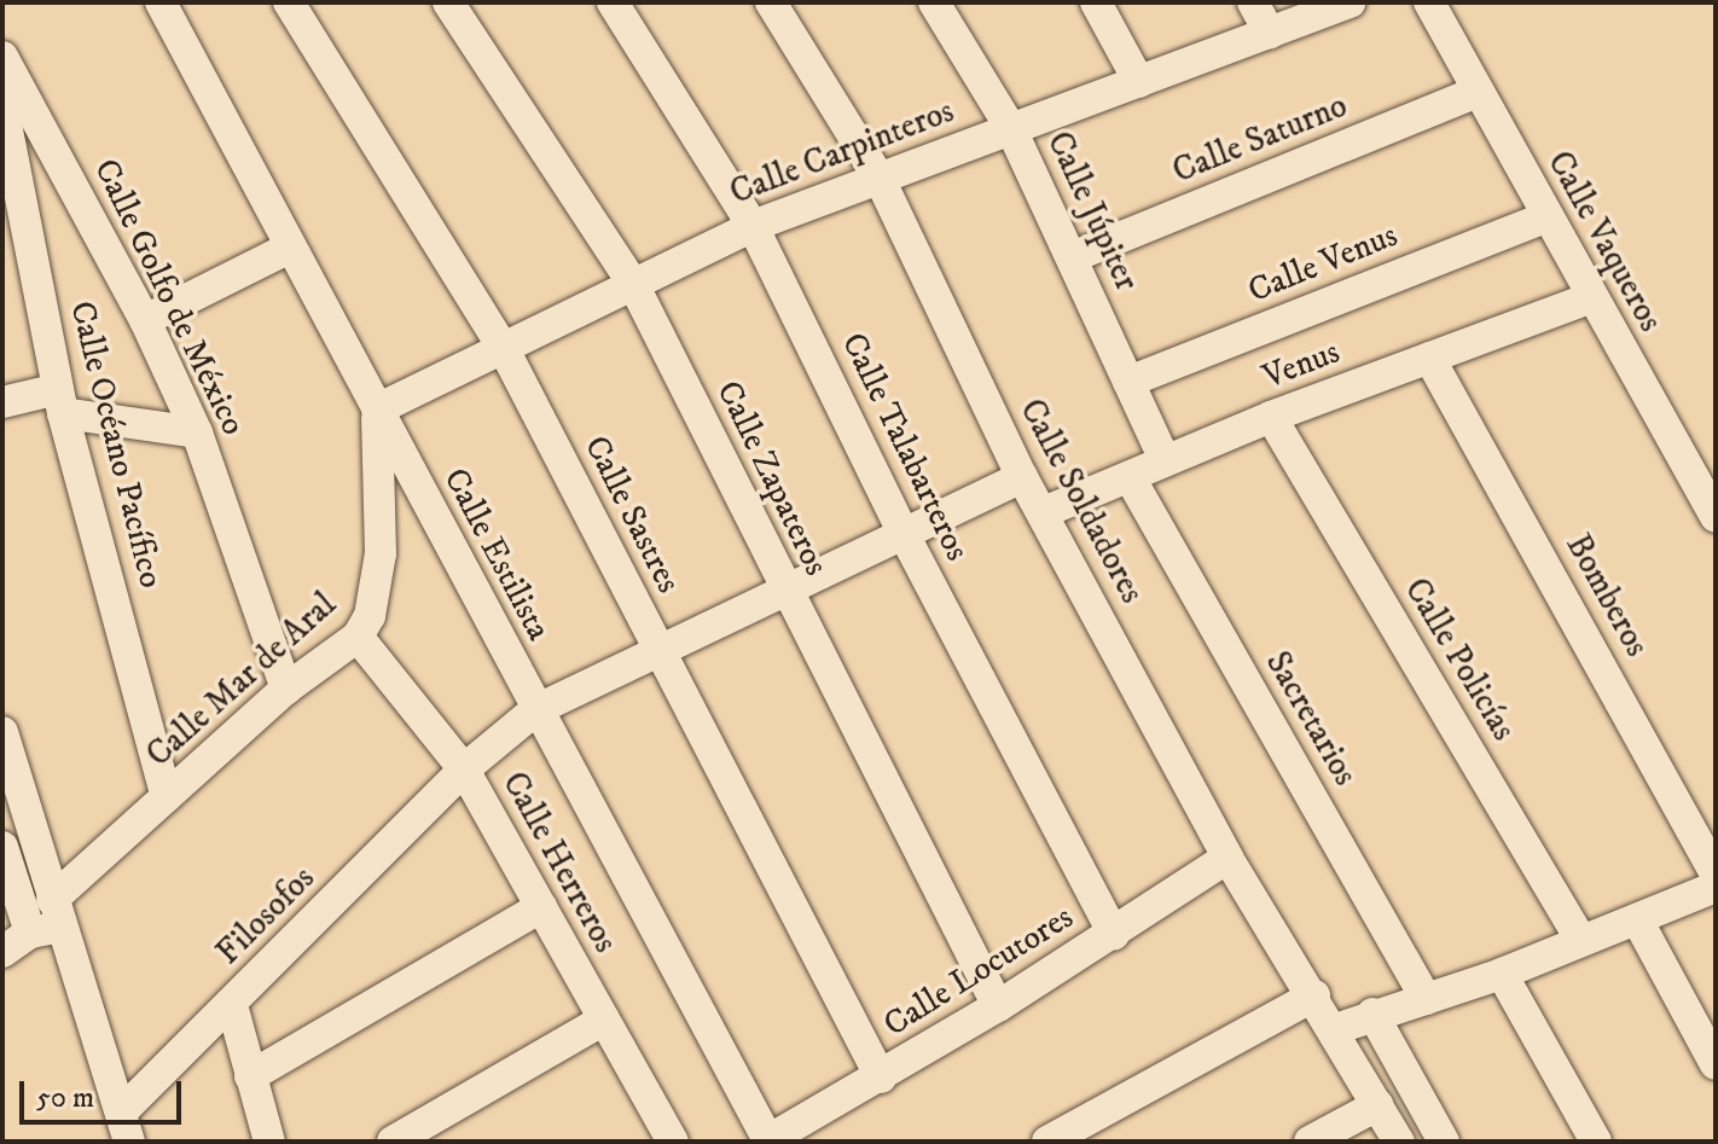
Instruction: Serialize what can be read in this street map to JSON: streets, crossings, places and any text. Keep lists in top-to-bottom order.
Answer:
{
  "streets": {
    "street": [
      "Calle Saturno",
      "Calle Carpinteros",
      "Calle Júpiter",
      "Calle Vaqueros",
      "Calle Venus",
      "Calle Golfo de México",
      "Venus",
      "Calle Océano Pacífico",
      "Calle Talabarteros",
      "Calle Zapateros",
      "Calle Soldadores",
      "Calle Sastres",
      "Calle Estilista",
      "Bomberos",
      "Calle Policías",
      "Calle Mar de Aral",
      "Sacretarios",
      "Calle Herreros",
      "Filosofos",
      "Calle Locutores"
    ]
  },
  "crossings": [
    ["Calle Saturno", "Calle Júpiter"],
    ["Calle Saturno", "Calle Vaqueros"],
    ["Calle Carpinteros", "Calle Júpiter"],
    ["Calle Carpinteros", "Calle Talabarteros"],
    ["Calle Carpinteros", "Calle Zapateros"],
    ["Calle Carpinteros", "Calle Soldadores"],
    ["Calle Carpinteros", "Calle Sastres"],
    ["Calle Carpinteros", "Calle Estilista"],
    ["Calle Carpinteros", "Calle Mar de Aral"],
    ["Calle Júpiter", "Calle Venus"],
    ["Calle Júpiter", "Venus"],
    ["Calle Vaqueros", "Calle Venus"],
    ["Calle Vaqueros", "Venus"],
    ["Calle Golfo de México", "Calle Mar de Aral"],
    ["Venus", "Calle Soldadores"],
    ["Venus", "Bomberos"],
    ["Venus", "Calle Policías"],
    ["Venus", "Sacretarios"],
    ["Calle Océano Pacífico", "Calle Mar de Aral"],
    ["Calle Talabarteros", "Filosofos"],
    ["Calle Talabarteros", "Calle Locutores"],
    ["Calle Zapateros", "Filosofos"],
    ["Calle Zapateros", "Calle Locutores"],
    ["Calle Soldadores", "Filosofos"],
    ["Calle Soldadores", "Calle Locutores"],
    ["Calle Sastres", "Filosofos"],
    ["Calle Sastres", "Calle Locutores"],
    ["Calle Estilista", "Calle Mar de Aral"],
    ["Calle Estilista", "Filosofos"],
    ["Calle Estilista", "Calle Locutores"],
    ["Calle Mar de Aral", "Calle Herreros"],
    ["Calle Herreros", "Filosofos"]
  ],
  "scale_bar": "50 m"
}
